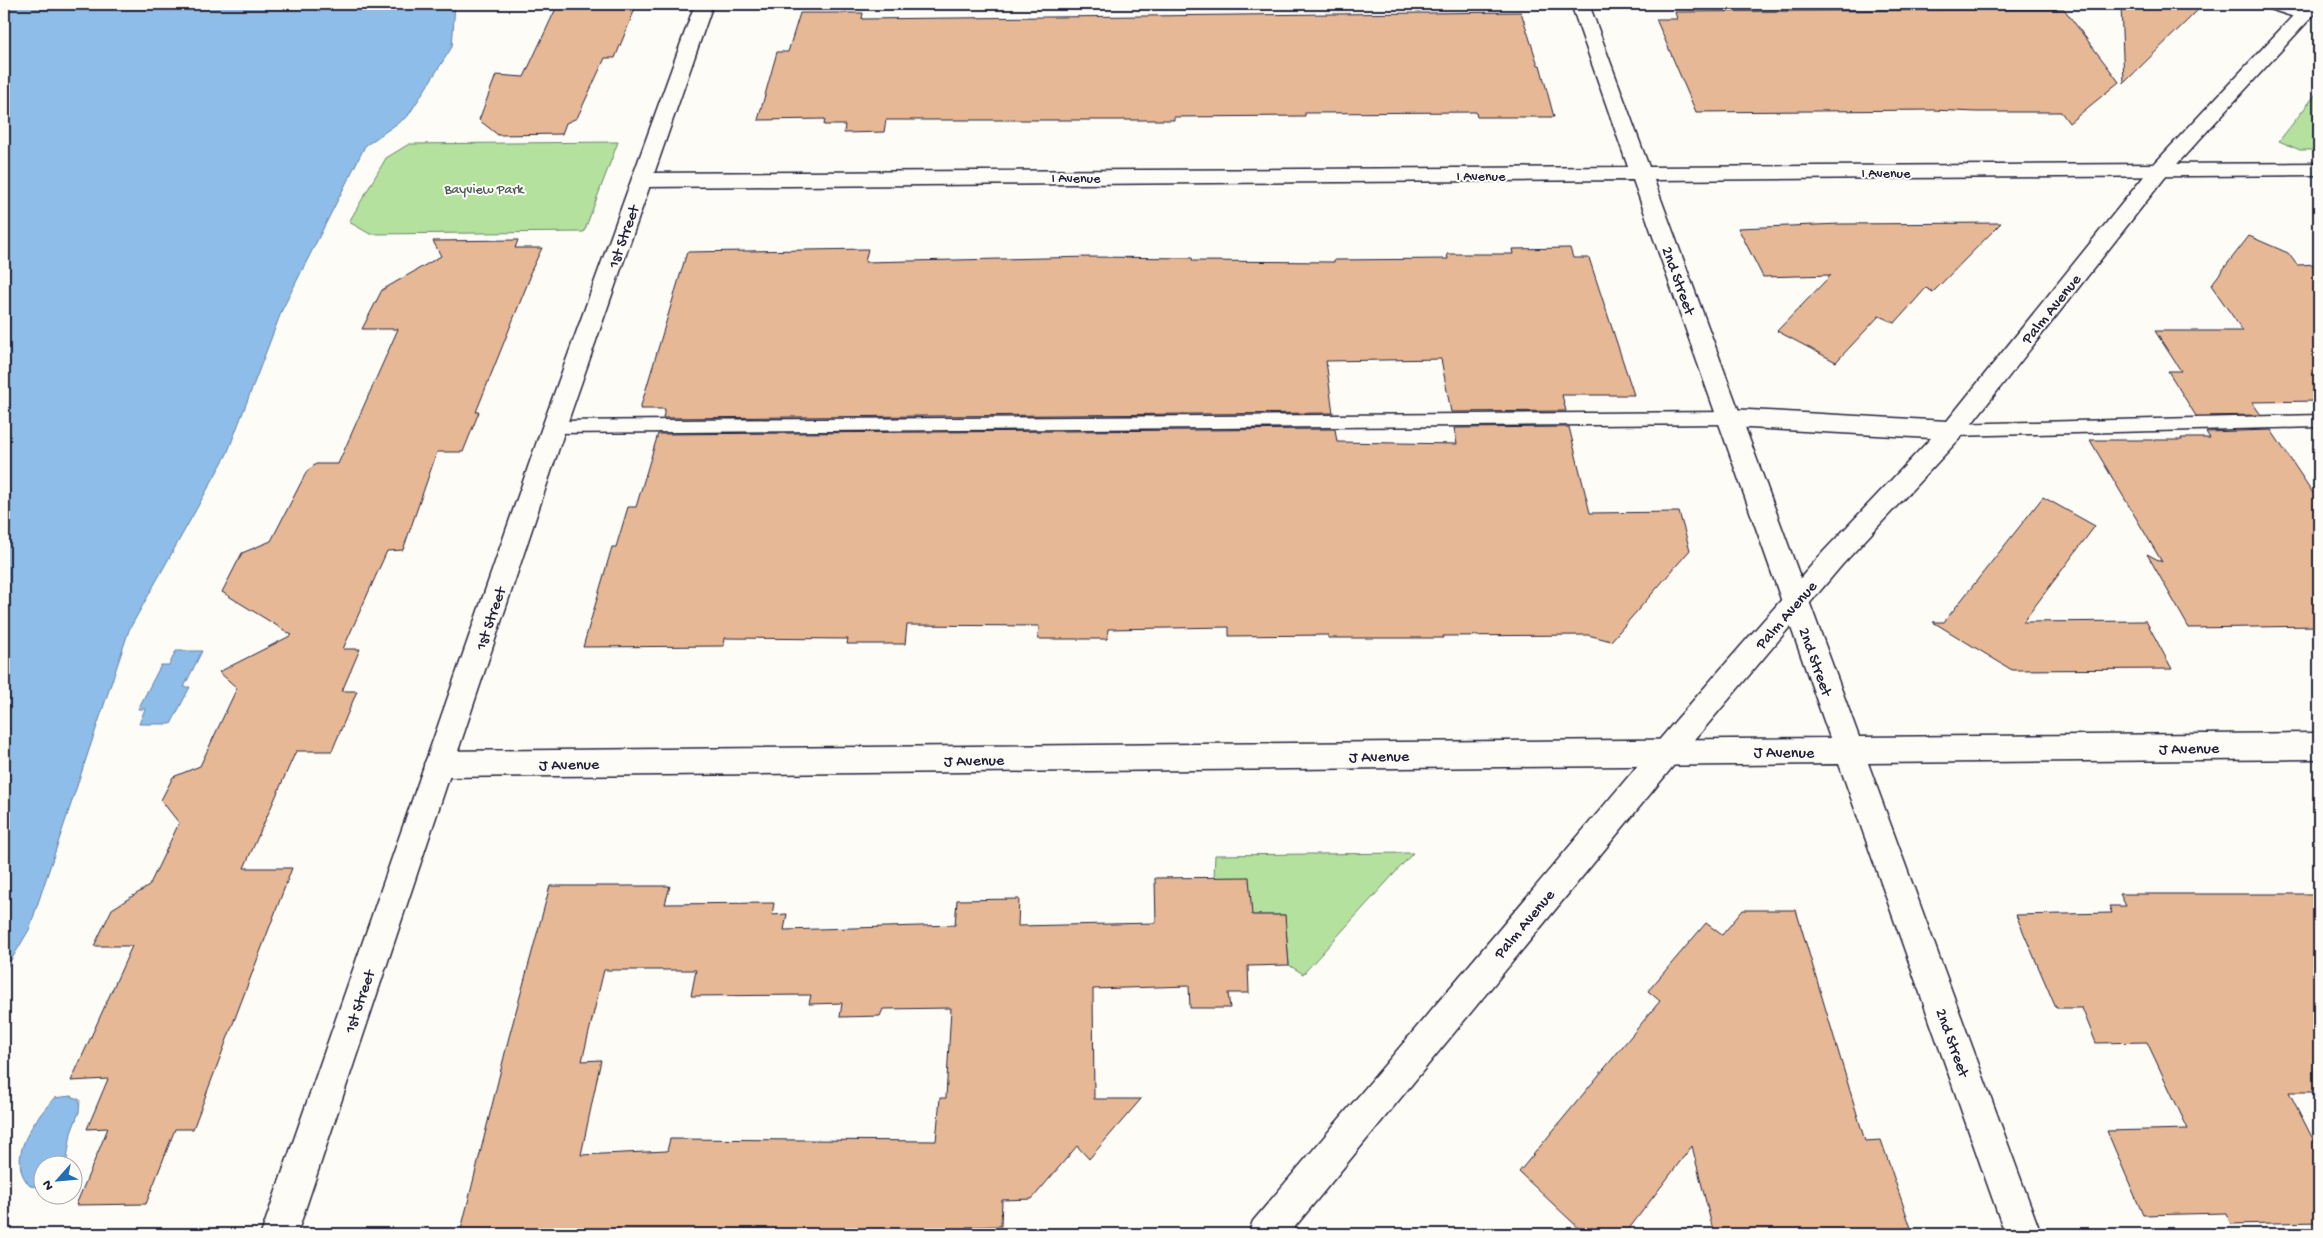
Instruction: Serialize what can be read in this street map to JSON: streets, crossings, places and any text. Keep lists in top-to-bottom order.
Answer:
{
  "streets": {
    "street": [
      "I Avenue",
      "1st Street",
      "2nd Street",
      "Palm Avenue",
      "J Avenue"
    ]
  },
  "crossings": [
    ["I Avenue", "1st Street"],
    ["I Avenue", "2nd Street"],
    ["I Avenue", "Palm Avenue"],
    ["1st Street", "J Avenue"],
    ["2nd Street", "Palm Avenue"],
    ["2nd Street", "J Avenue"],
    ["Palm Avenue", "J Avenue"]
  ],
  "parks": ["Bayview Park"],
  "north": "bottom left"
}
